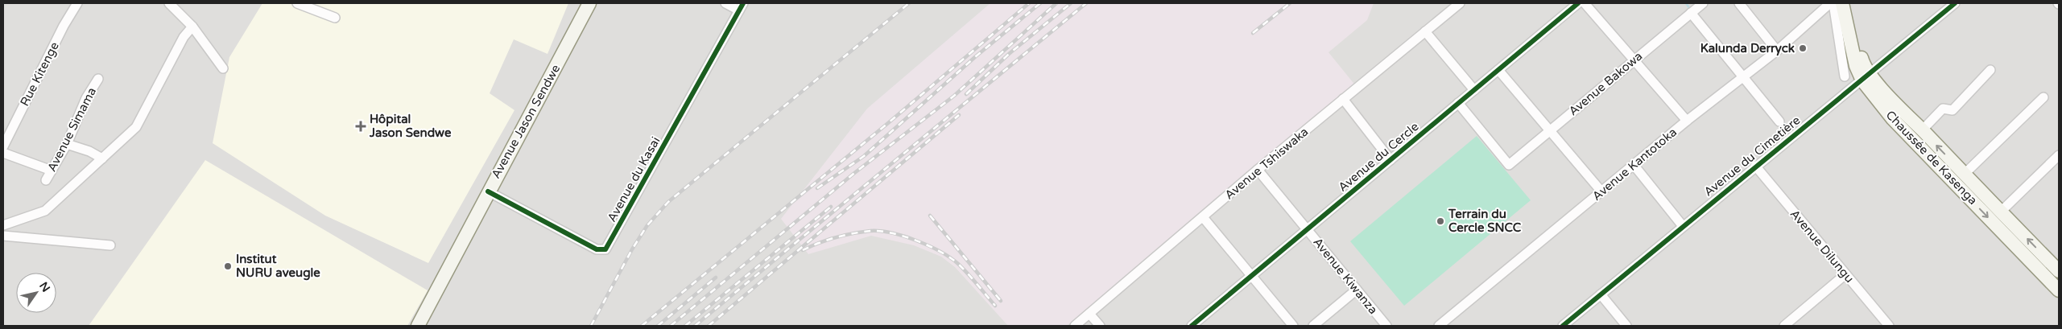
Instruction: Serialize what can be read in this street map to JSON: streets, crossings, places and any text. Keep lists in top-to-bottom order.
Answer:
{
  "streets": {
    "main road": ["Avenue Jason Sendwe", "Chaussée de Kasenga"],
    "street": [
      "Rue Kitenge",
      "Avenue Bakowa",
      "Avenue Simama",
      "Avenue du Cimetière",
      "Avenue du Cercle",
      "Avenue Tshiswaka",
      "Avenue Kantotoka",
      "Avenue du Kasai",
      "Avenue Dilungu",
      "Avenue Kiwanza"
    ]
  },
  "crossings": [
    ["Avenue Bakowa", "Avenue du Cercle"],
    ["Avenue Jason Sendwe", "Avenue du Kasai"],
    ["Avenue du Cimetière", "Chaussée de Kasenga"],
    ["Avenue du Cimetière", "Avenue Dilungu"],
    ["Avenue du Cercle", "Avenue Kiwanza"],
    ["Avenue Tshiswaka", "Avenue Kiwanza"]
  ],
  "places": {
    "other": ["Kalunda Derryck", "Terrain du Cercle SNCC", "Institut NURU aveugle"],
    "health": ["Hôpital Jason Sendwe"]
  },
  "north": "top right"
}
